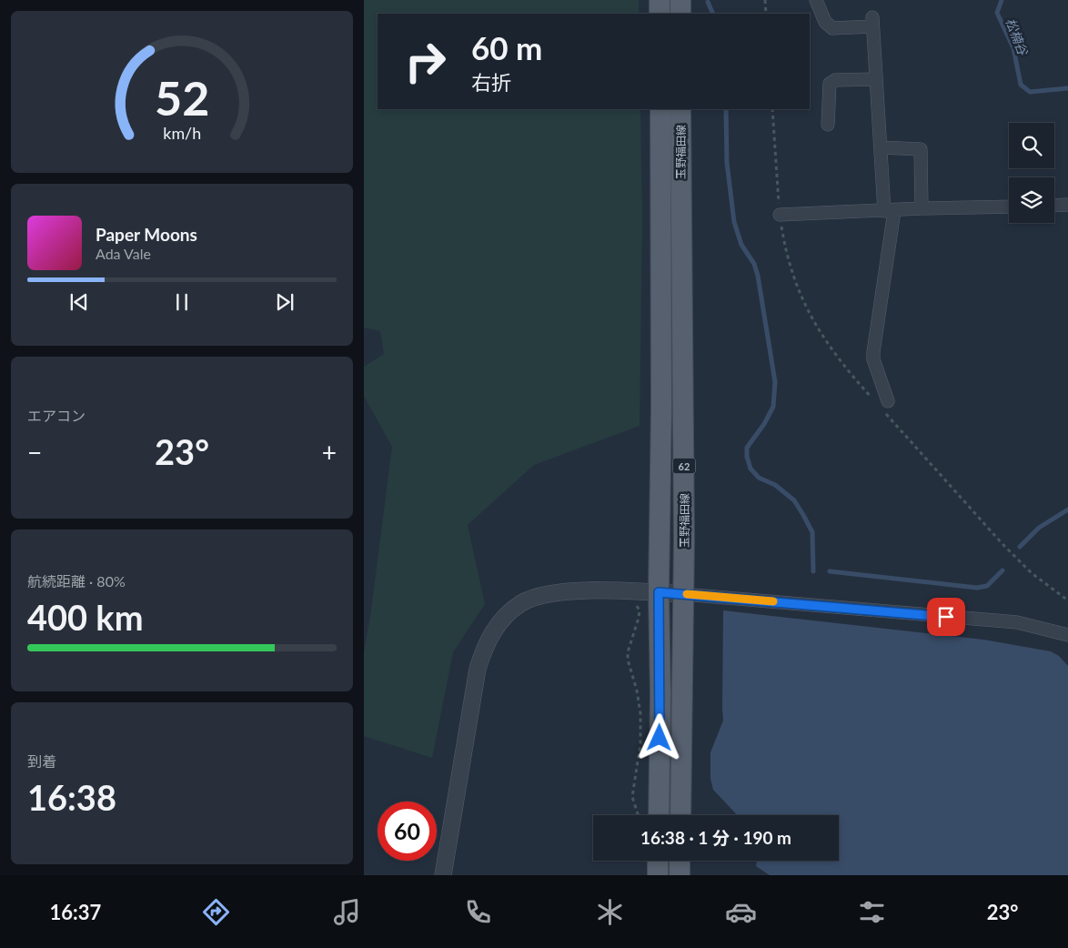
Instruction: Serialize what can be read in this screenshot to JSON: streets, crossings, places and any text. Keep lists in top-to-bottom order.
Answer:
{
  "streets": {
    "main road": ["玉野福田線", "62"]
  },
  "water": ["松楠谷"],
  "page": {
    "turn": ["60 m", "右折"],
    "song": ["Paper Moons", "Ada Vale"],
    "tile": [
      "エアコン",
      ["航続距離 · 80%", "400 km"],
      ["到着", "16:38"]
    ],
    "heat": ["−", "23°", "+"],
    "limit": "60",
    "trip": "16:38 · 1 分 · 190 m",
    "tabs": ["16:37", "23°"],
    "gauge": ["52", "km/h"]
  }
}
